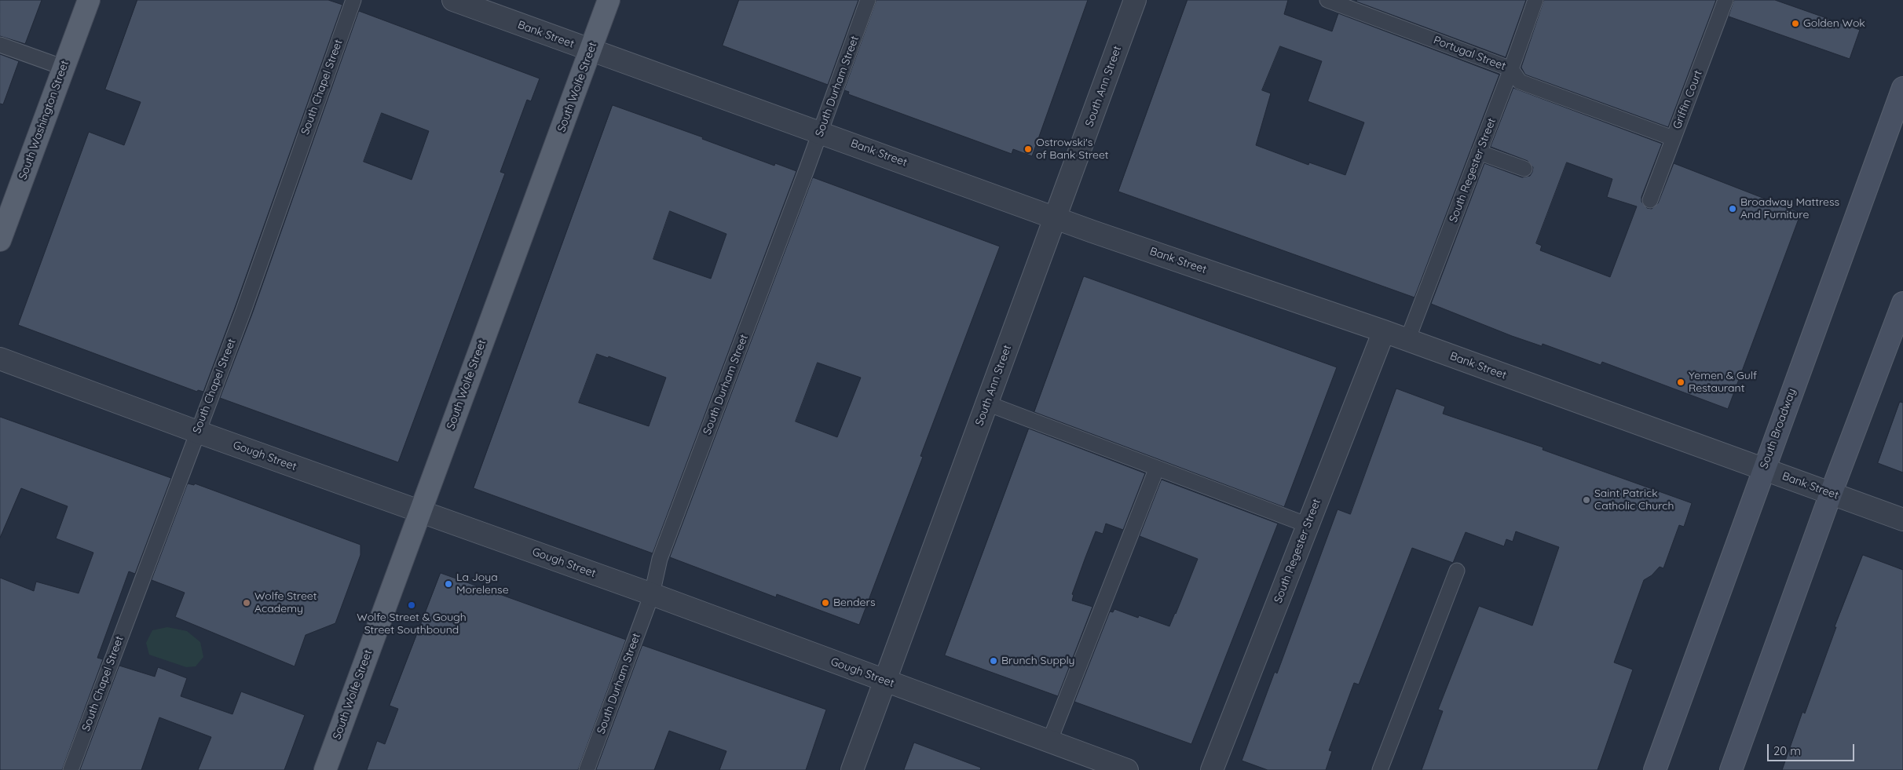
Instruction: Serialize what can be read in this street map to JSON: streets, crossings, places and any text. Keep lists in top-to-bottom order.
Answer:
{
  "streets": {
    "main road": ["South Wolfe Street", "South Washington Street", "South Broadway"],
    "street": [
      "Bank Street",
      "South Ann Street",
      "South Regester Street",
      "Gough Street"
    ],
    "lane": [
      "Portugal Street",
      "South Durham Street",
      "South Chapel Street",
      "Griffin Court"
    ]
  },
  "crossings": [
    ["Bank Street", "South Durham Street"],
    ["Bank Street", "South Ann Street"],
    ["Bank Street", "South Wolfe Street"],
    ["Bank Street", "South Regester Street"],
    ["Bank Street", "South Broadway"],
    ["Portugal Street", "Griffin Court"],
    ["Portugal Street", "South Regester Street"],
    ["South Durham Street", "Gough Street"],
    ["South Ann Street", "Gough Street"],
    ["South Chapel Street", "Gough Street"],
    ["South Wolfe Street", "Gough Street"]
  ],
  "places": [
    "Golden Wok",
    "Ostrowski's of Bank Street",
    "Broadway Mattress And Furniture",
    "Yemen & Gulf Restaurant",
    "Saint Patrick Catholic Church",
    "La Joya Morelense",
    "Wolfe Street Academy",
    "Benders",
    "Wolfe Street & Gough Street Southbound",
    "Brunch Supply"
  ],
  "scale_bar": "20 m"
}
